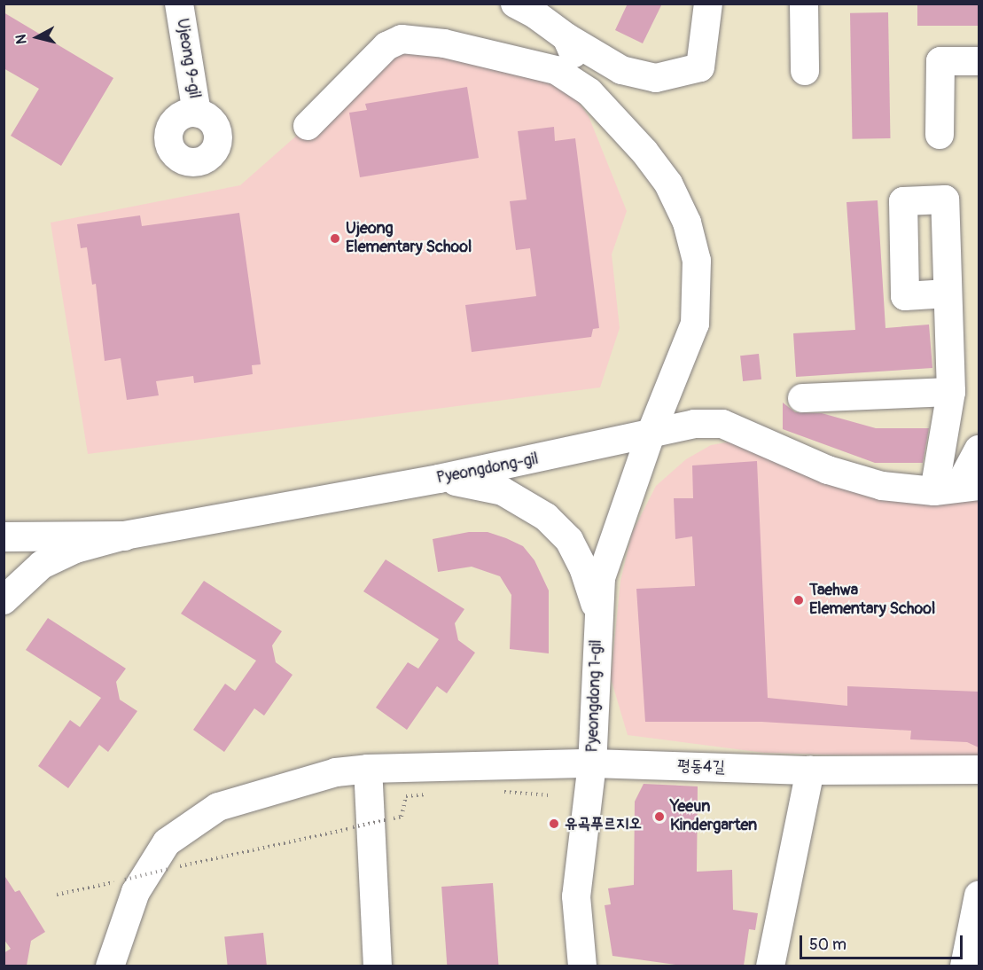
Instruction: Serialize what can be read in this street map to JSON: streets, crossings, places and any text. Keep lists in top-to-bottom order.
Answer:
{
  "streets": {
    "street": [
      "Ujeong 9-gil",
      "Pyeongdong-gil",
      "Pyeongdong 1-gil",
      "평동4길"
    ]
  },
  "crossings": [
    ["Pyeongdong-gil", "Pyeongdong 1-gil"],
    ["Pyeongdong 1-gil", "평동4길"]
  ],
  "places": [
    "Ujeong Elementary School",
    "Taehwa Elementary School",
    "Yeeun Kindergarten",
    "유곡푸르지오"
  ],
  "scale_bar": "50 m",
  "north": "left"
}
